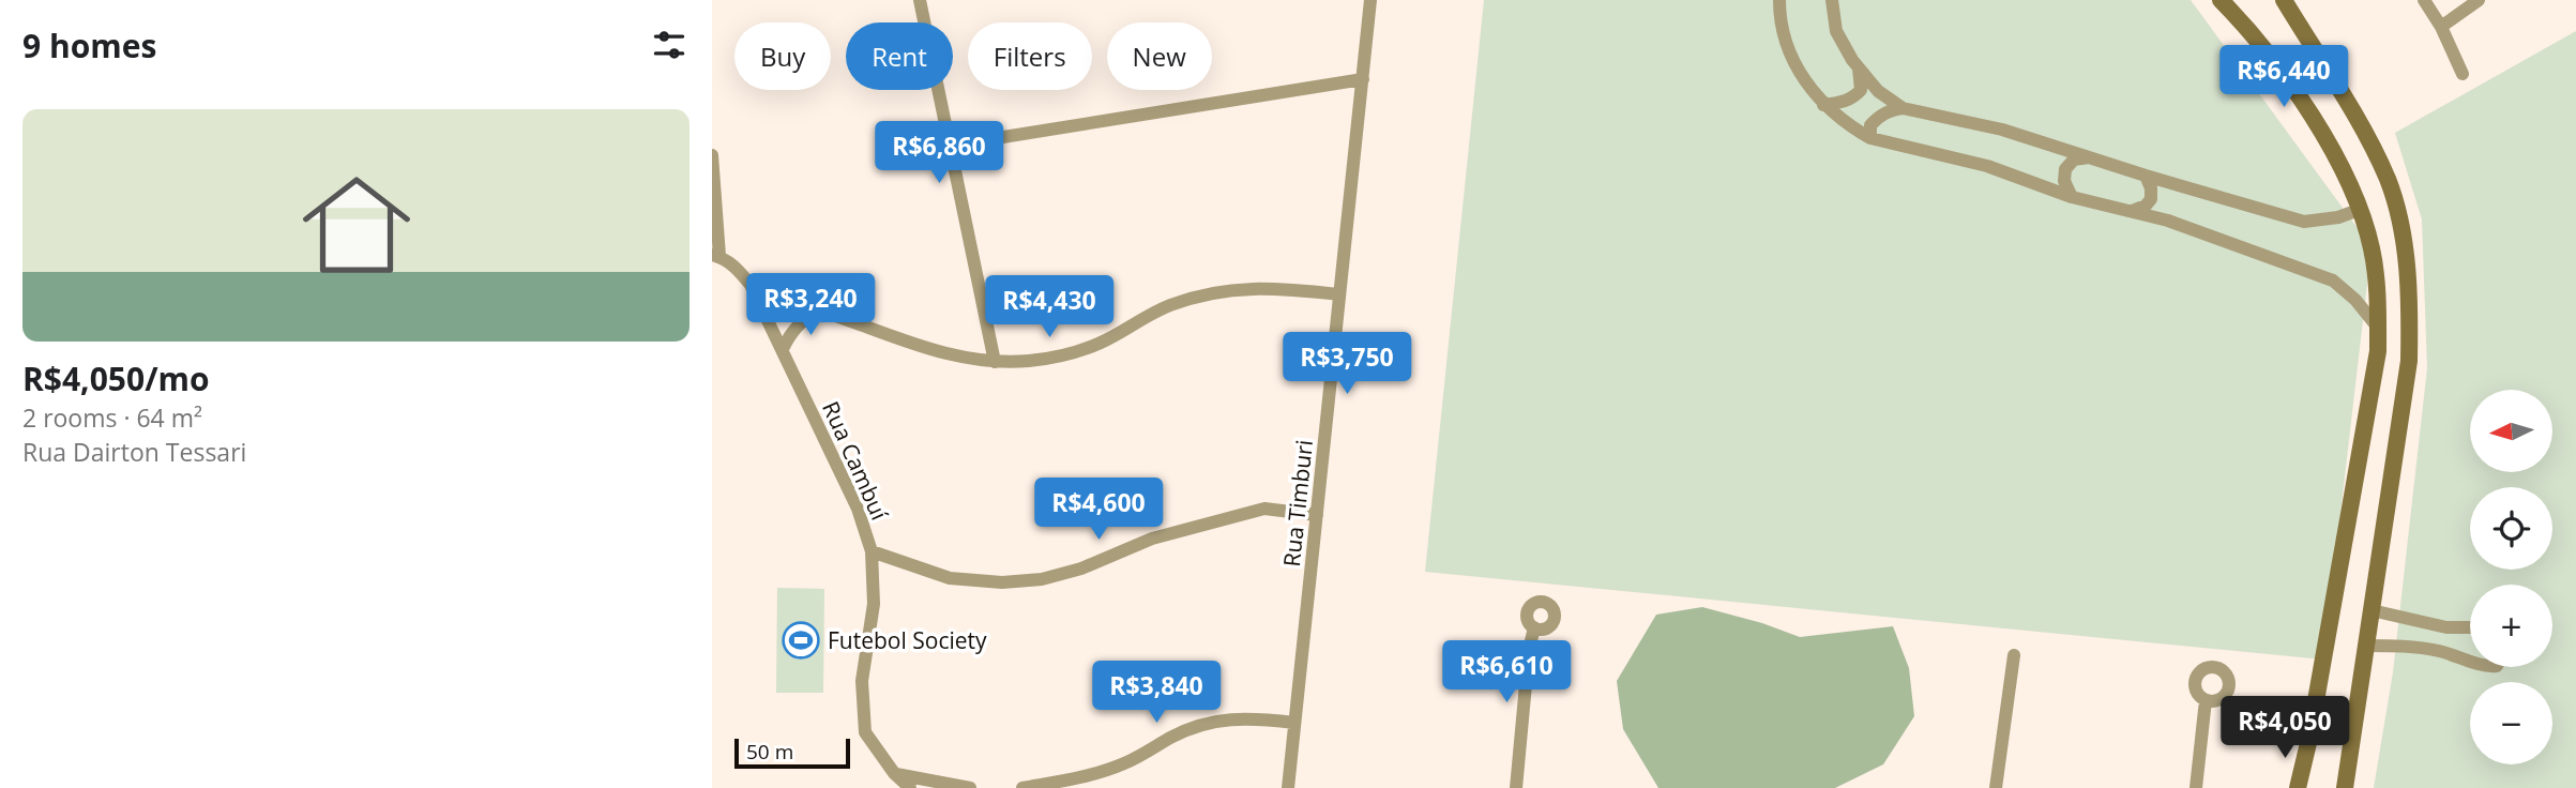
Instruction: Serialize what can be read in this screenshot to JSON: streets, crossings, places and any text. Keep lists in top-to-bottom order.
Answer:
{
  "streets": {
    "street": ["Rua Cambuí", "Rua Timburi"]
  },
  "places": {
    "sports": ["Futebol Society"]
  },
  "scale_bar": "50 m",
  "north": "left",
  "page": {
    "heading": "9 homes",
    "chip": [
      "Buy",
      "Rent",
      "Filters",
      "New"
    ],
    "price": [
      "R$6,440",
      "R$6,860",
      "R$3,240",
      "R$4,430",
      "R$3,750",
      "R$4,600",
      "R$6,610",
      "R$3,840",
      "R$4,050"
    ],
    "list": [
      {
        "name": "R$4,050/mo",
        "note": "2 rooms · 64 m² · Rua Dairton Tessari"
      }
    ],
    "map_buttons": ["+", "−"],
    "scale": "50 m"
  }
}
